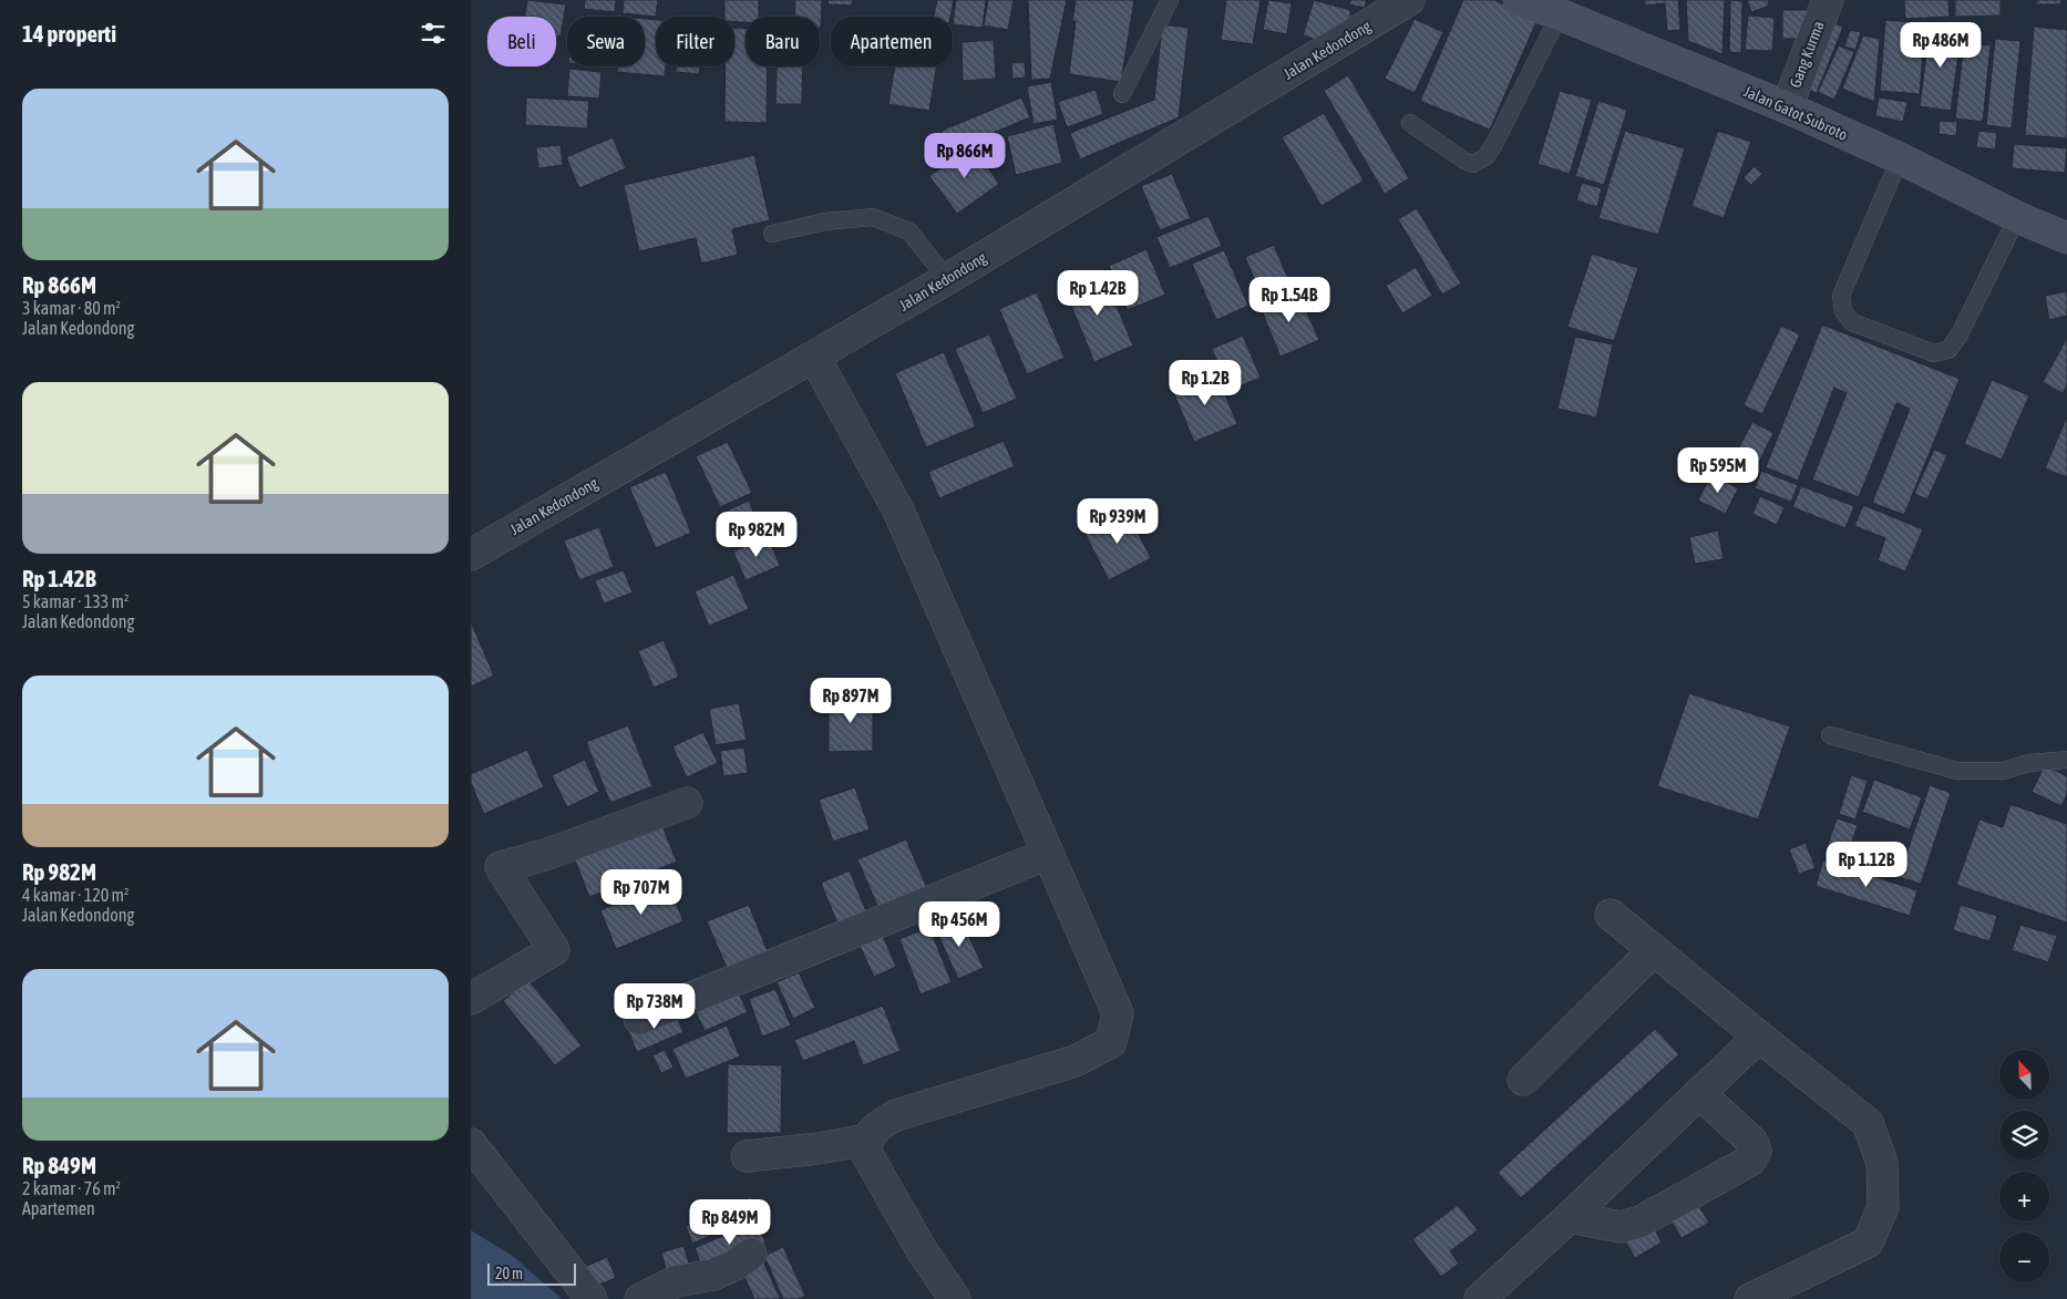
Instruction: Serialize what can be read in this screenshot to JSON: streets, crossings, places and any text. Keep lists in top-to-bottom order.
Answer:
{
  "streets": {
    "main road": ["Jalan Gatot Subroto"],
    "street": ["Jalan Kedondong", "Gang Kurma"]
  },
  "crossings": [
    ["Gang Kurma", "Jalan Gatot Subroto"]
  ],
  "scale_bar": "20 m",
  "north": "top left",
  "page": {
    "heading": "14 properti",
    "chip": [
      "Beli",
      "Sewa",
      "Filter",
      "Baru",
      "Apartemen"
    ],
    "price": [
      "Rp 486M",
      "Rp 866M",
      "Rp 1.42B",
      "Rp 1.54B",
      "Rp 1.2B",
      "Rp 595M",
      "Rp 939M",
      "Rp 982M",
      "Rp 897M",
      "Rp 1.12B",
      "Rp 707M",
      "Rp 456M",
      "Rp 738M",
      "Rp 849M"
    ],
    "list": [
      {
        "name": "Rp 866M",
        "note": "3 kamar · 80 m² · Jalan Kedondong"
      },
      {
        "name": "Rp 1.42B",
        "note": "5 kamar · 133 m² · Jalan Kedondong"
      },
      {
        "name": "Rp 982M",
        "note": "4 kamar · 120 m² · Jalan Kedondong"
      },
      {
        "name": "Rp 849M",
        "note": "2 kamar · 76 m² · Apartemen"
      }
    ],
    "map_buttons": ["+", "−"],
    "scale": "20 m"
  }
}
